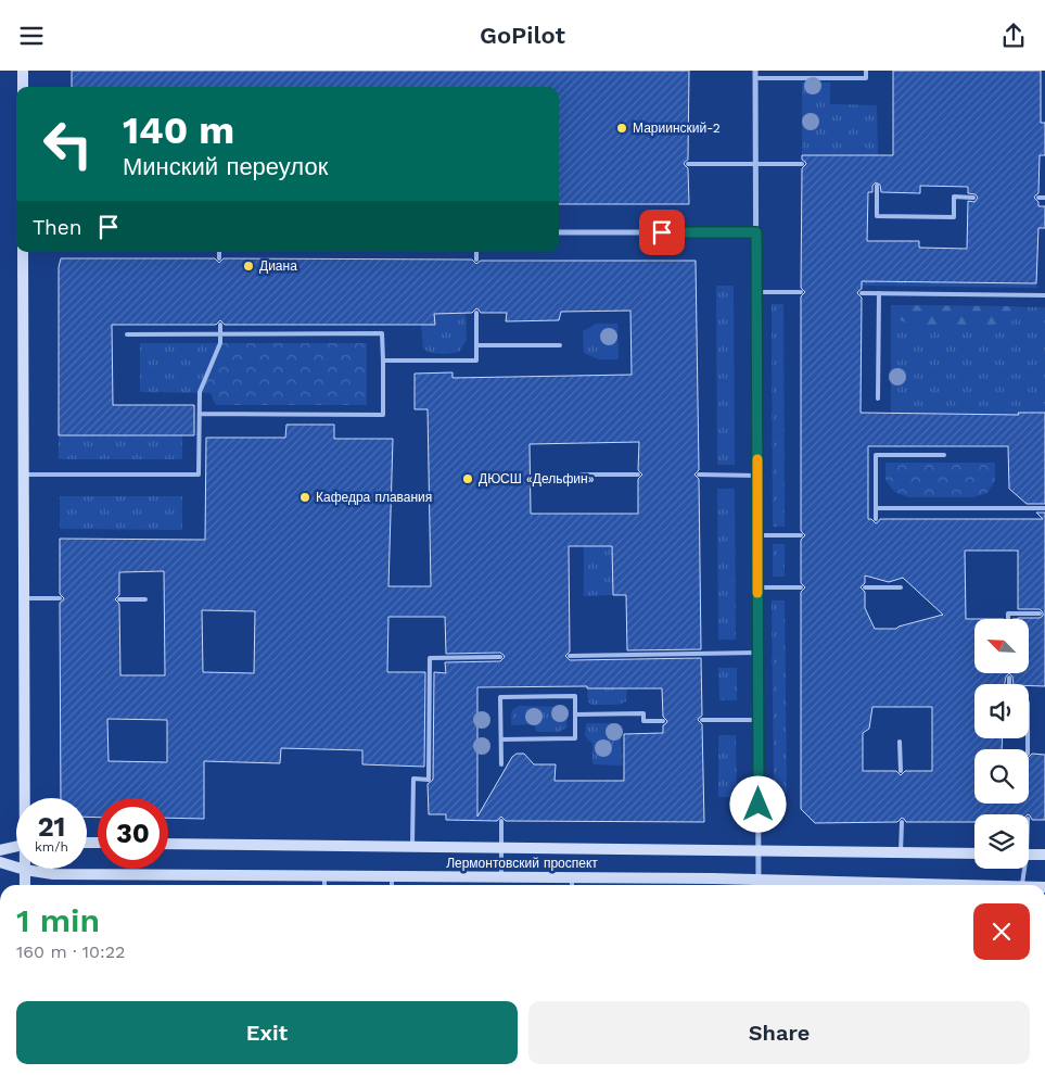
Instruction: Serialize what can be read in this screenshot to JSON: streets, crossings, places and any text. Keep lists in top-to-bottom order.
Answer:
{
  "streets": {
    "main road": ["Лермонтовский проспект"]
  },
  "places": [
    "Мариинский-2",
    "Диана",
    "ДЮСШ «Дельфин»",
    "Кафедра плавания"
  ],
  "north": "top left",
  "page": {
    "header": "GoPilot",
    "turn": ["140 m", "Минский переулок"],
    "then": "Then",
    "speed": "21 km/h",
    "limit": "30",
    "heading": ["1 min", "160 m · 10:22"],
    "buttons": ["Exit", "Share"]
  }
}
